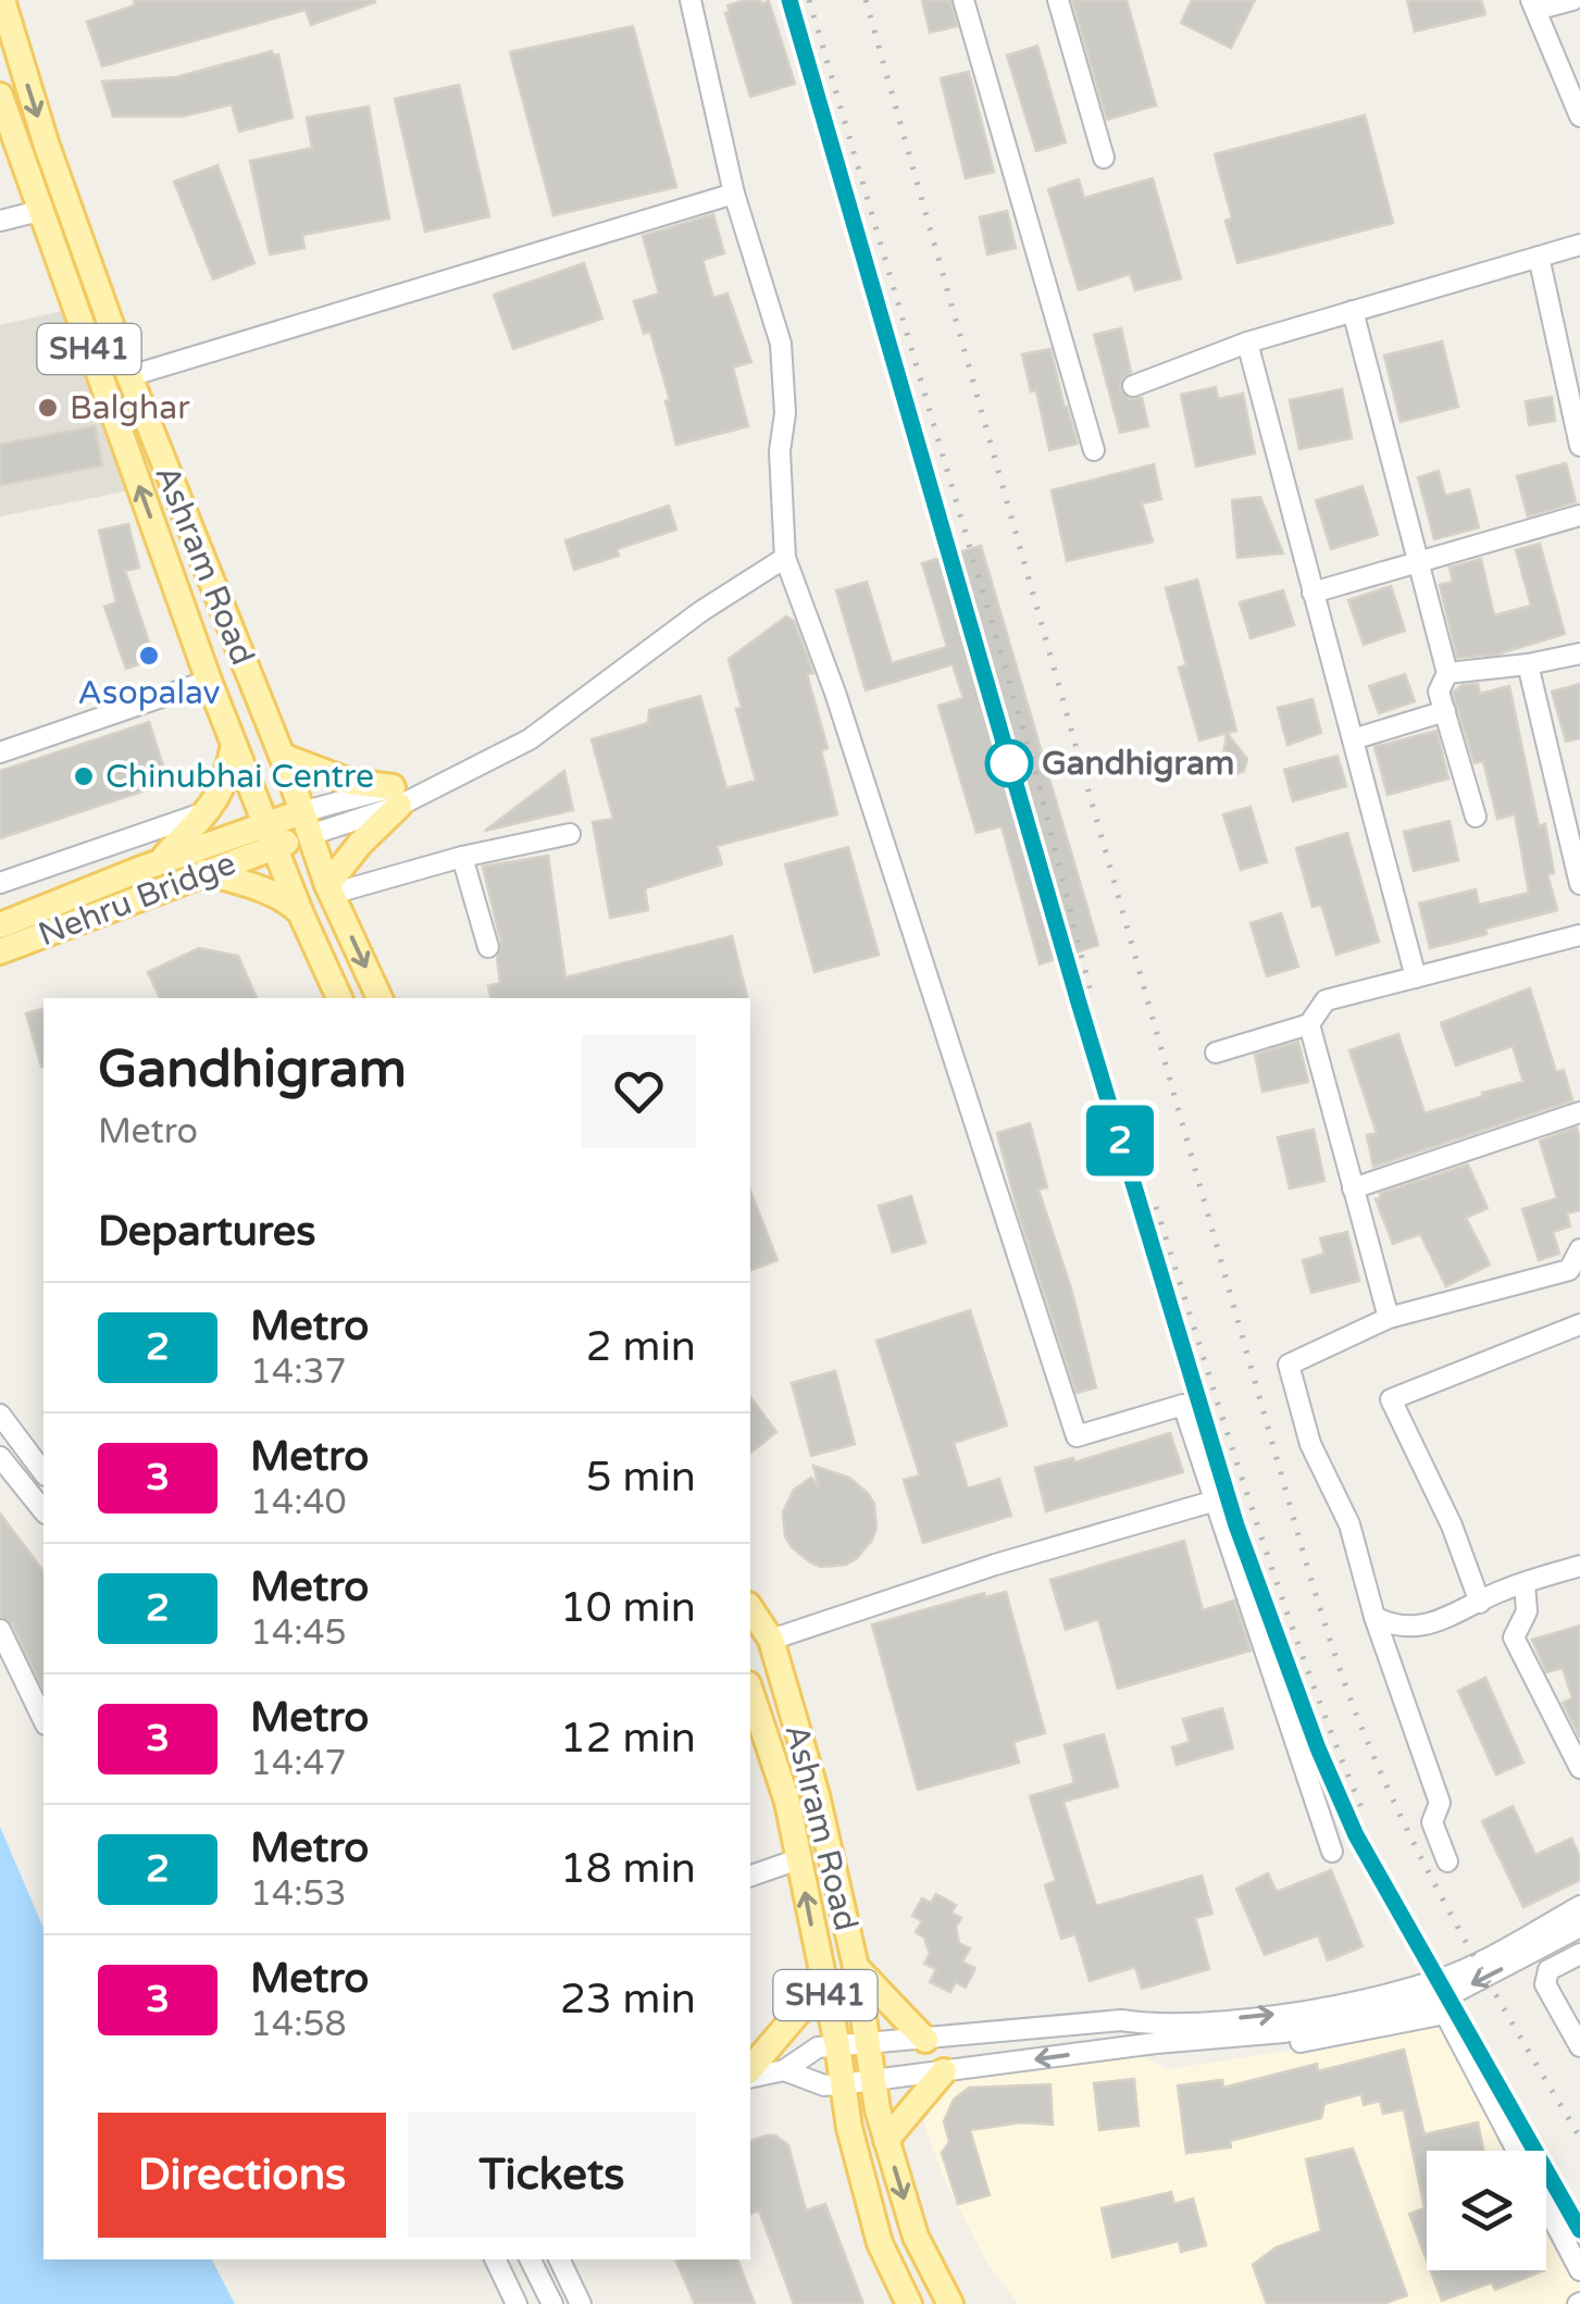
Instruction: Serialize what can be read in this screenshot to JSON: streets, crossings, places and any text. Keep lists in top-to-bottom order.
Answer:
{
  "streets": {
    "main road": ["SH41", "Ashram Road", "Nehru Bridge"]
  },
  "crossings": [
    ["Ashram Road", "Nehru Bridge"]
  ],
  "places": [
    "Balghar",
    "Asopalav",
    "Gandhigram",
    "Chinubhai Centre"
  ],
  "lines": ["metro line 2"],
  "page": {
    "on_map": "2",
    "heading": [
      ["Gandhigram", "Metro"],
      "Departures"
    ],
    "list": [
      {
        "mark": "2",
        "name": "Metro",
        "note": "14:37",
        "value": "2 min"
      },
      {
        "mark": "3",
        "name": "Metro",
        "note": "14:40",
        "value": "5 min"
      },
      {
        "mark": "2",
        "name": "Metro",
        "note": "14:45",
        "value": "10 min"
      },
      {
        "mark": "3",
        "name": "Metro",
        "note": "14:47",
        "value": "12 min"
      },
      {
        "mark": "2",
        "name": "Metro",
        "note": "14:53",
        "value": "18 min"
      },
      {
        "mark": "3",
        "name": "Metro",
        "note": "14:58",
        "value": "23 min"
      }
    ],
    "buttons": ["Directions", "Tickets"]
  }
}
